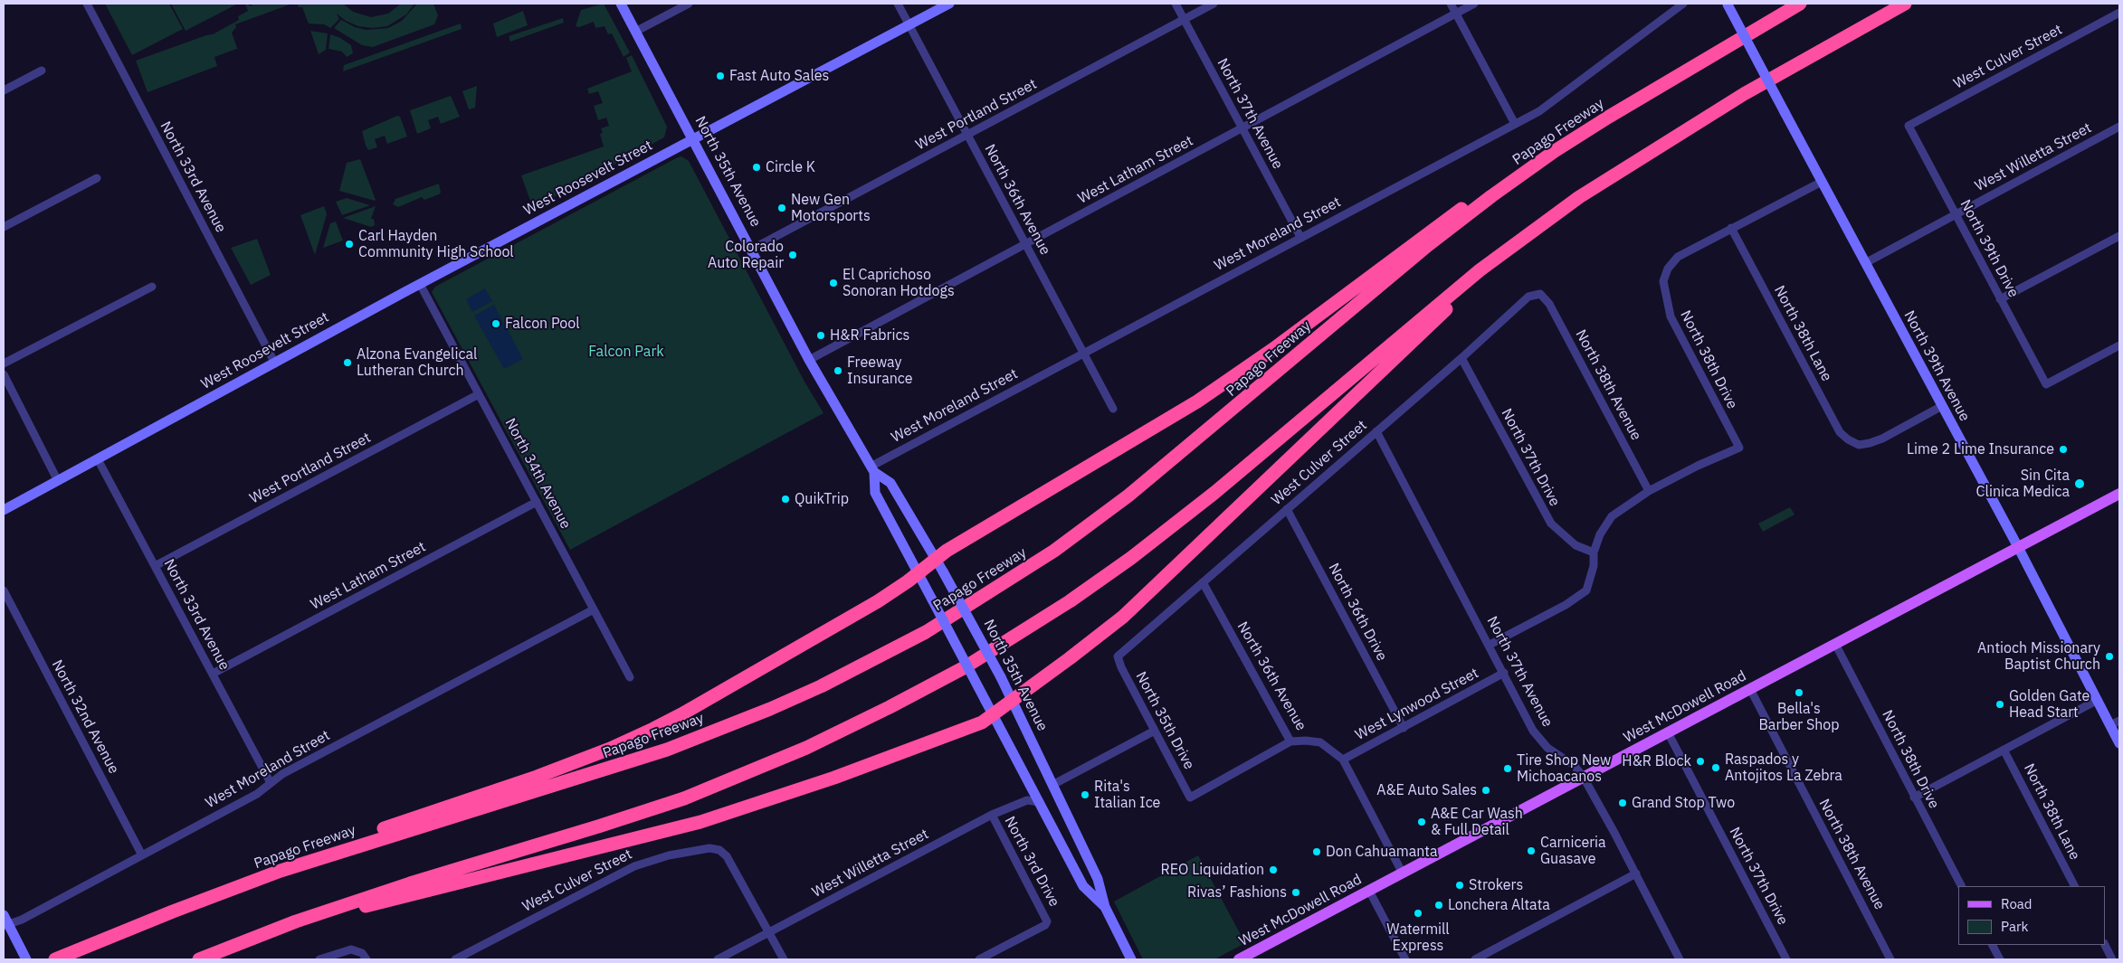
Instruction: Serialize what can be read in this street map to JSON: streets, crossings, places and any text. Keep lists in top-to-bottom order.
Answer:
{
  "streets": {
    "highway": ["Papago Freeway"],
    "main road": ["West McDowell Road"],
    "street": [
      "West Culver Street",
      "North 37th Avenue",
      "West Portland Street",
      "West Willetta Street",
      "West Latham Street",
      "North 35th Avenue",
      "North 33rd Avenue",
      "West Roosevelt Street",
      "North 36th Avenue",
      "West Moreland Street",
      "North 39th Drive",
      "North 38th Lane",
      "North 38th Drive",
      "North 39th Avenue",
      "North 38th Avenue",
      "North 37th Drive",
      "North 34th Avenue",
      "North 36th Drive",
      "West Lynwood Street",
      "North 32nd Avenue",
      "North 35th Drive",
      "North 3rd Drive"
    ]
  },
  "crossings": [
    ["West Culver Street", "North 37th Avenue"],
    ["West Culver Street", "West Willetta Street"],
    ["West Culver Street", "North 36th Avenue"],
    ["West Culver Street", "North 39th Drive"],
    ["West Culver Street", "North 38th Avenue"],
    ["West Culver Street", "North 37th Drive"],
    ["West Culver Street", "North 36th Drive"],
    ["West Culver Street", "North 35th Drive"],
    ["North 37th Avenue", "West Portland Street"],
    ["North 37th Avenue", "West Latham Street"],
    ["North 37th Avenue", "West Moreland Street"],
    ["North 37th Avenue", "West Lynwood Street"],
    ["North 37th Avenue", "West McDowell Road"],
    ["West Portland Street", "North 35th Avenue"],
    ["West Portland Street", "North 33rd Avenue"],
    ["West Portland Street", "North 36th Avenue"],
    ["West Portland Street", "North 34th Avenue"],
    ["West Willetta Street", "North 35th Avenue"],
    ["West Willetta Street", "North 39th Drive"],
    ["West Willetta Street", "North 39th Avenue"],
    ["West Willetta Street", "North 3rd Drive"],
    ["West Latham Street", "North 35th Avenue"],
    ["West Latham Street", "North 33rd Avenue"],
    ["West Latham Street", "North 36th Avenue"],
    ["West Latham Street", "North 34th Avenue"],
    ["North 35th Avenue", "West Roosevelt Street"],
    ["North 35th Avenue", "West Moreland Street"],
    ["North 33rd Avenue", "West Roosevelt Street"],
    ["North 33rd Avenue", "West Moreland Street"],
    ["West Roosevelt Street", "North 36th Avenue"],
    ["West Roosevelt Street", "North 34th Avenue"],
    ["North 36th Avenue", "West Moreland Street"],
    ["North 36th Avenue", "West Lynwood Street"],
    ["North 36th Avenue", "West McDowell Road"],
    ["North 36th Avenue", "North 35th Drive"],
    ["West Moreland Street", "North 34th Avenue"],
    ["West Moreland Street", "North 32nd Avenue"],
    ["North 38th Lane", "North 38th Drive"],
    ["North 38th Lane", "North 39th Avenue"],
    ["North 38th Drive", "North 38th Avenue"],
    ["North 38th Drive", "West McDowell Road"],
    ["North 39th Avenue", "West McDowell Road"],
    ["North 38th Avenue", "West McDowell Road"],
    ["North 37th Drive", "West McDowell Road"],
    ["North 36th Drive", "West Lynwood Street"]
  ],
  "parks": ["Falcon Park"],
  "places": [
    "Fast Auto Sales",
    "Circle K",
    "New Gen Motorsports",
    "Carl Hayden Community High School",
    "Colorado Auto Repair",
    "El Caprichoso Sonoran Hotdogs",
    "Falcon Pool",
    "H&R Fabrics",
    "Alzona Evangelical Lutheran Church",
    "Freeway Insurance",
    "Lime 2 Lime Insurance",
    "Sin Cita Clinica Medica",
    "QuikTrip",
    "Antioch Missionary Baptist Church",
    "Bella's Barber Shop",
    "Golden Gate Head Start",
    "H&R Block",
    "Raspados y Antojitos La Zebra",
    "Tire Shop New Michoacanos",
    "A&E Auto Sales",
    "Rita's Italian Ice",
    "Grand Stop Two",
    "A&E Car Wash & Full Detail",
    "Carniceria Guasave",
    "Don Cahuamanta",
    "REO Liquidation",
    "Strokers",
    "Rivas’ Fashions",
    "Lonchera Altata",
    "Watermill Express"
  ],
  "legend": ["Road", "Park"]
}
